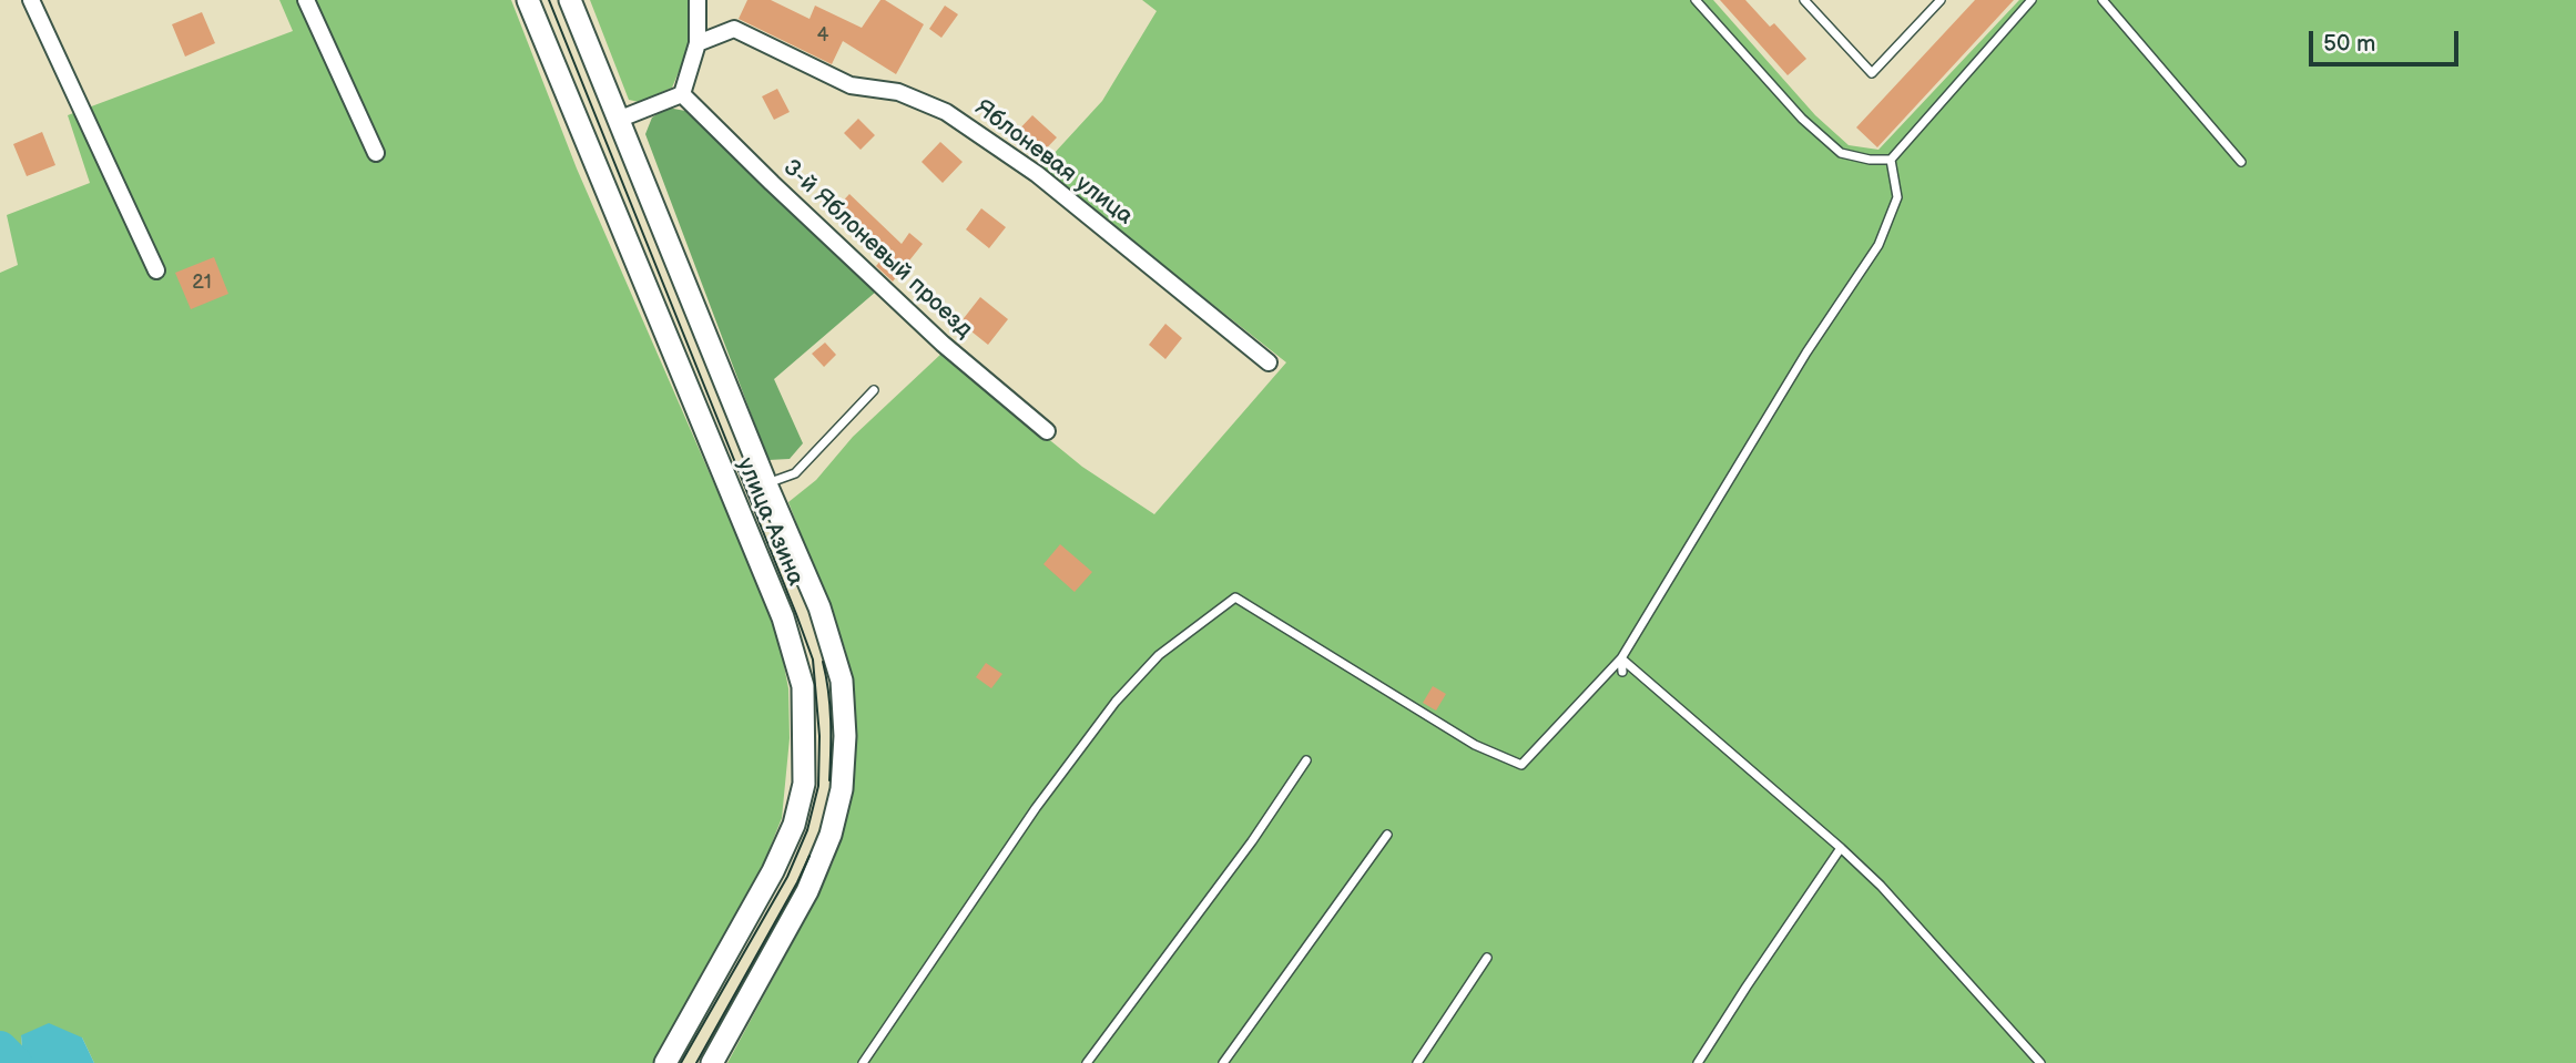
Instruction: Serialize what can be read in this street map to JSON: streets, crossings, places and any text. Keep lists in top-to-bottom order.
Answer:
{
  "streets": {
    "street": ["Яблоневая улица", "3-й Яблоневый проезд", "улица Азина"]
  },
  "house_numbers": ["4", "21"],
  "scale_bar": "50 m"
}
